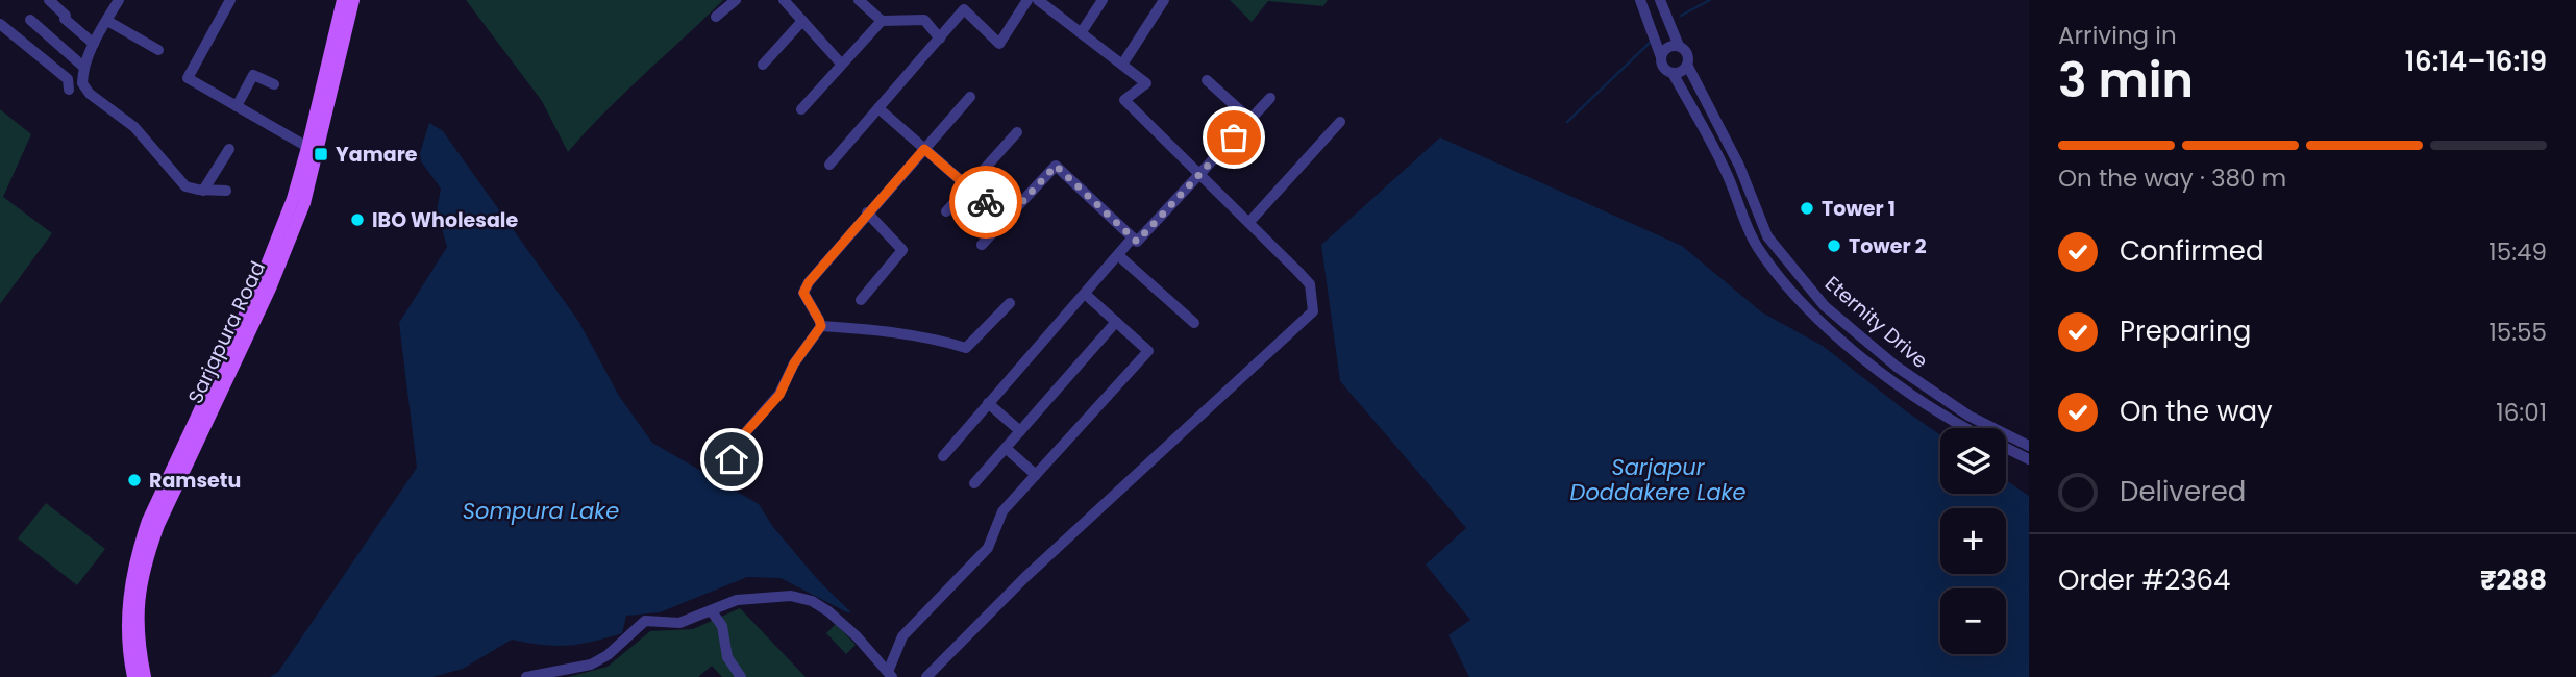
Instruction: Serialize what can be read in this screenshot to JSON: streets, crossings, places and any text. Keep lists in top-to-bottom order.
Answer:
{
  "streets": {
    "main road": ["Sarjapura Road"],
    "street": ["Eternity Drive"]
  },
  "water": ["Sarjapur Doddakere Lake", "Sompura Lake"],
  "places": {
    "transit": ["Yamare"],
    "other": [
      "Tower 1",
      "IBO Wholesale",
      "Tower 2",
      "Ramsetu"
    ]
  },
  "page": {
    "heading": ["3 min", "Arriving in", "16:14–16:19"],
    "panel": ["Order #2364", "₹288"],
    "bar": "On the way · 380 m",
    "list": [
      ["Confirmed", "15:49"],
      ["Preparing", "15:55"],
      ["On the way", "16:01"],
      "Delivered"
    ],
    "map_buttons": ["+", "−"]
  }
}
